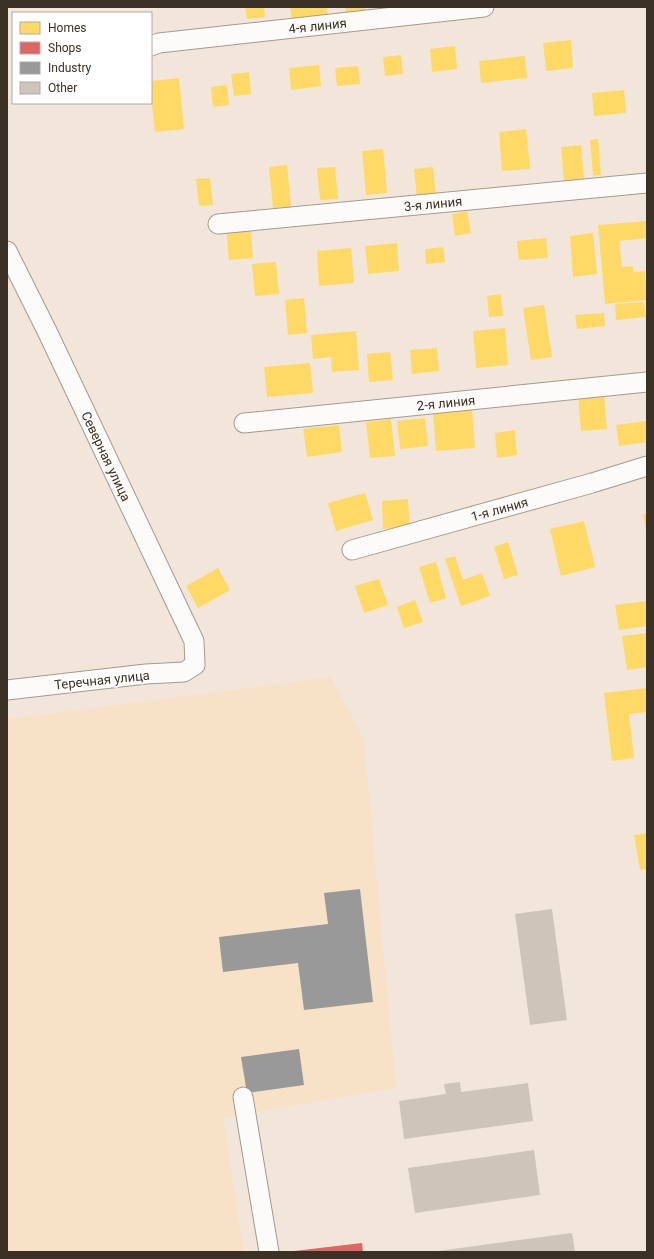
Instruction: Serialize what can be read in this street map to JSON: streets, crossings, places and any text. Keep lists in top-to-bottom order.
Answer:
{
  "streets": {
    "street": [
      "4-я линия",
      "3-я линия",
      "2-я линия",
      "Северная улица",
      "1-я линия",
      "Теречная улица"
    ]
  },
  "crossings": [
    ["Северная улица", "Теречная улица"]
  ],
  "legend": [
    "Homes",
    "Shops",
    "Industry",
    "Other"
  ]
}
